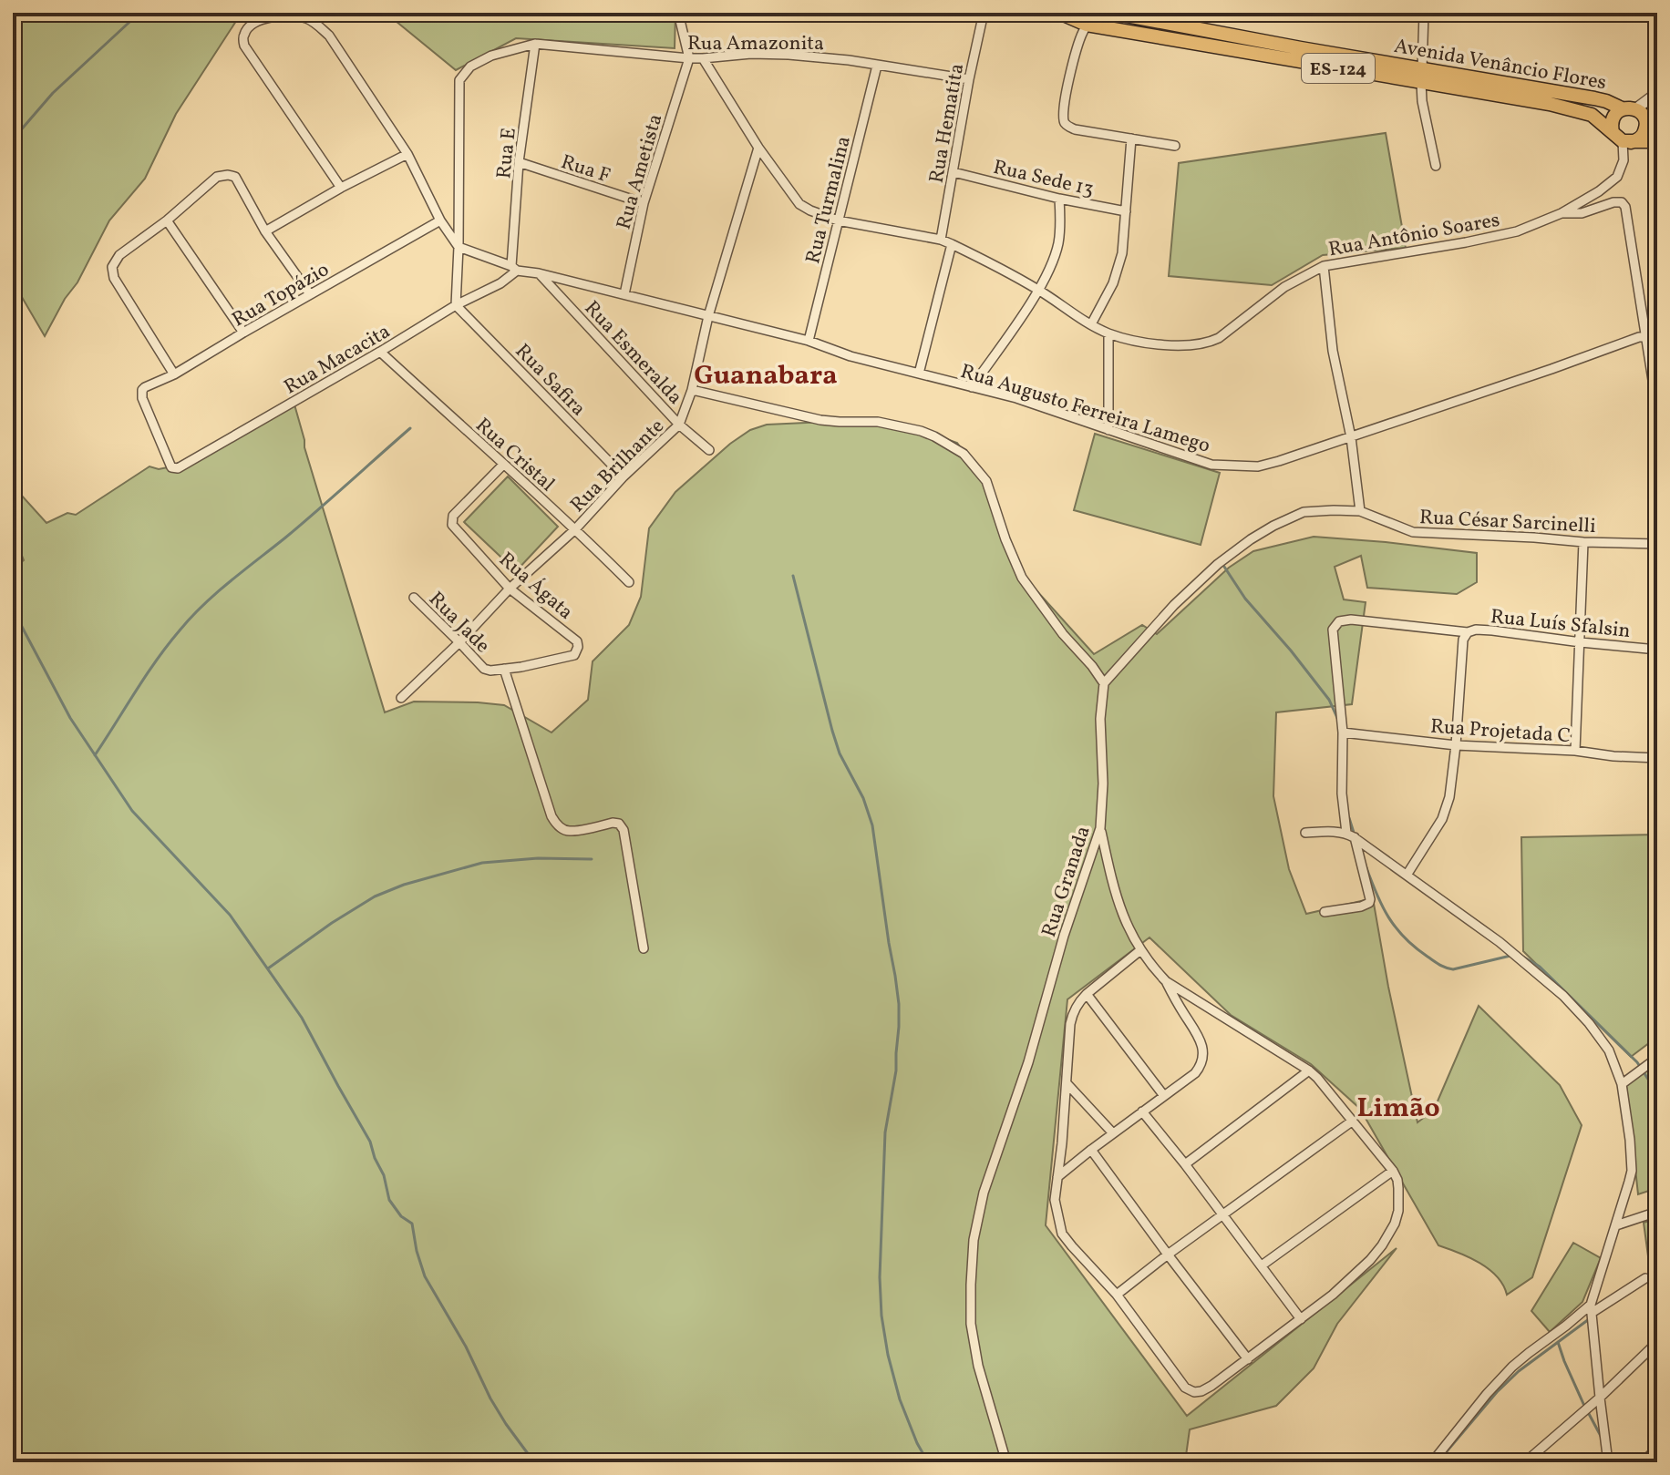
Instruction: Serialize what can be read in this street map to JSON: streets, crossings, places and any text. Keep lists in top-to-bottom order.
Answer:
{
  "streets": {
    "main road": ["Avenida Venâncio Flores", "ES-124"],
    "street": [
      "Rua Amazonita",
      "Rua Hematita",
      "Rua E",
      "Rua F",
      "Rua Ametista",
      "Rua Sede 13",
      "Rua Turmalina",
      "Rua Antônio Soares",
      "Rua Topázio",
      "Rua Esmeralda",
      "Rua Macacita",
      "Rua Safira",
      "Rua Augusto Ferreira Lamego",
      "Rua Cristal",
      "Rua Brilhante",
      "Rua César Sarcinelli",
      "Rua Ágata",
      "Rua Jade",
      "Rua Luís Sfalsin",
      "Rua Projetada C",
      "Rua Granada"
    ]
  },
  "crossings": [
    ["Rua Amazonita", "Rua Hematita"],
    ["Rua Amazonita", "Rua E"],
    ["Rua Amazonita", "Rua Ametista"],
    ["Rua Amazonita", "Rua Turmalina"],
    ["Rua Amazonita", "Rua Antônio Soares"],
    ["Rua Amazonita", "Rua Augusto Ferreira Lamego"],
    ["Avenida Venâncio Flores", "Rua Antônio Soares"],
    ["Rua Hematita", "Rua Sede 13"],
    ["Rua Hematita", "Rua Antônio Soares"],
    ["Rua E", "Rua F"],
    ["Rua E", "Rua Macacita"],
    ["Rua E", "Rua Augusto Ferreira Lamego"],
    ["Rua F", "Rua Ametista"],
    ["Rua Ametista", "Rua Augusto Ferreira Lamego"],
    ["Rua Turmalina", "Rua Antônio Soares"],
    ["Rua Turmalina", "Rua Augusto Ferreira Lamego"],
    ["Rua Antônio Soares", "Rua Augusto Ferreira Lamego"],
    ["Rua Antônio Soares", "Rua Brilhante"],
    ["Rua Topázio", "Rua Macacita"],
    ["Rua Esmeralda", "Rua Augusto Ferreira Lamego"],
    ["Rua Esmeralda", "Rua Brilhante"],
    ["Rua Macacita", "Rua Safira"],
    ["Rua Macacita", "Rua Augusto Ferreira Lamego"],
    ["Rua Macacita", "Rua Cristal"],
    ["Rua Safira", "Rua Brilhante"],
    ["Rua Augusto Ferreira Lamego", "Rua Brilhante"],
    ["Rua Cristal", "Rua Brilhante"],
    ["Rua Cristal", "Rua Ágata"],
    ["Rua Brilhante", "Rua Ágata"],
    ["Rua Brilhante", "Rua Jade"],
    ["Rua Ágata", "Rua Jade"],
    ["Rua Luís Sfalsin", "Rua Projetada C"]
  ],
  "districts": ["Guanabara", "Limão"]
}
